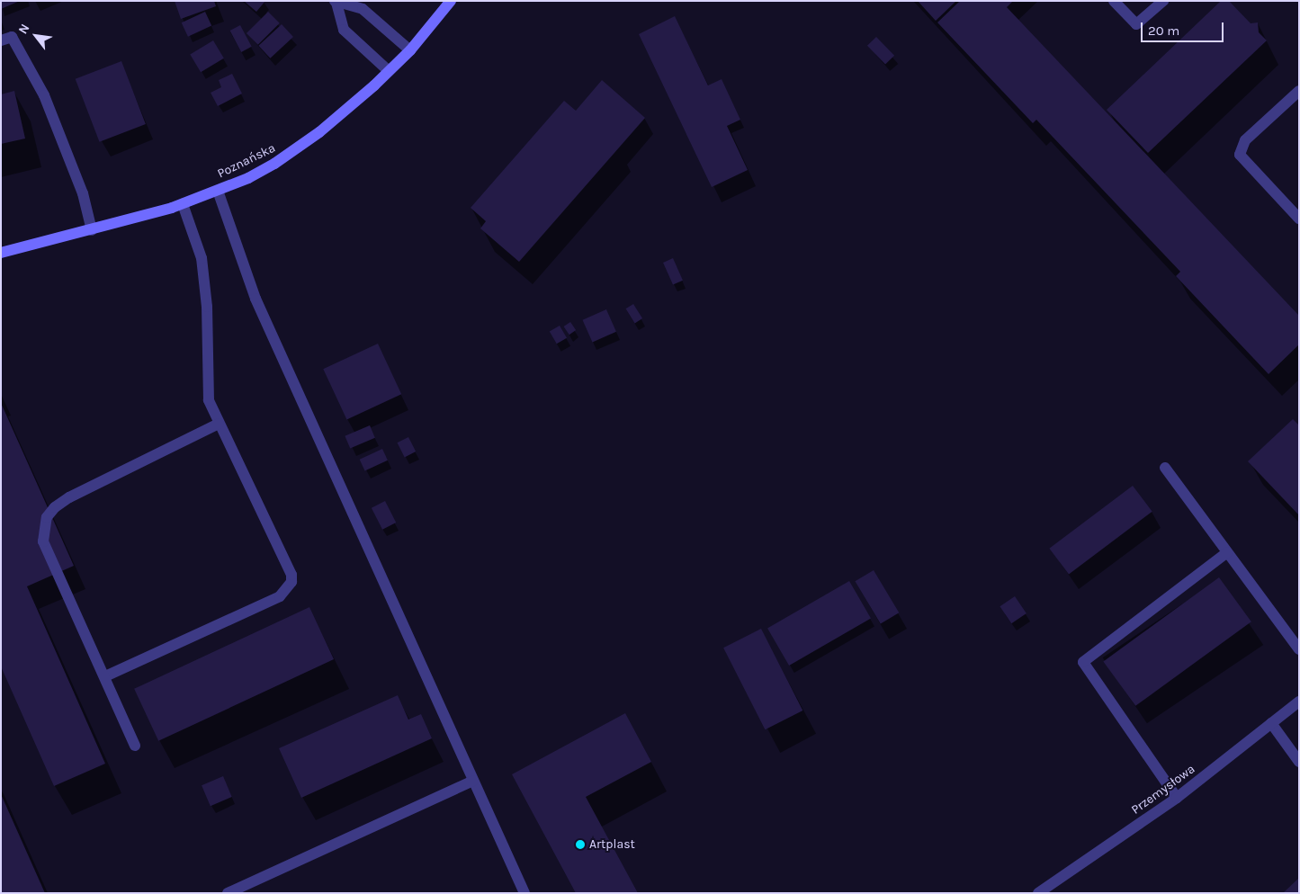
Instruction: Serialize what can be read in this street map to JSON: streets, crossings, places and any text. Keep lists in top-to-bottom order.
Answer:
{
  "streets": {
    "main road": ["Poznańska"],
    "street": ["Przemysłowa"]
  },
  "places": ["Artplast"],
  "scale_bar": "20 m",
  "north": "top left"
}
